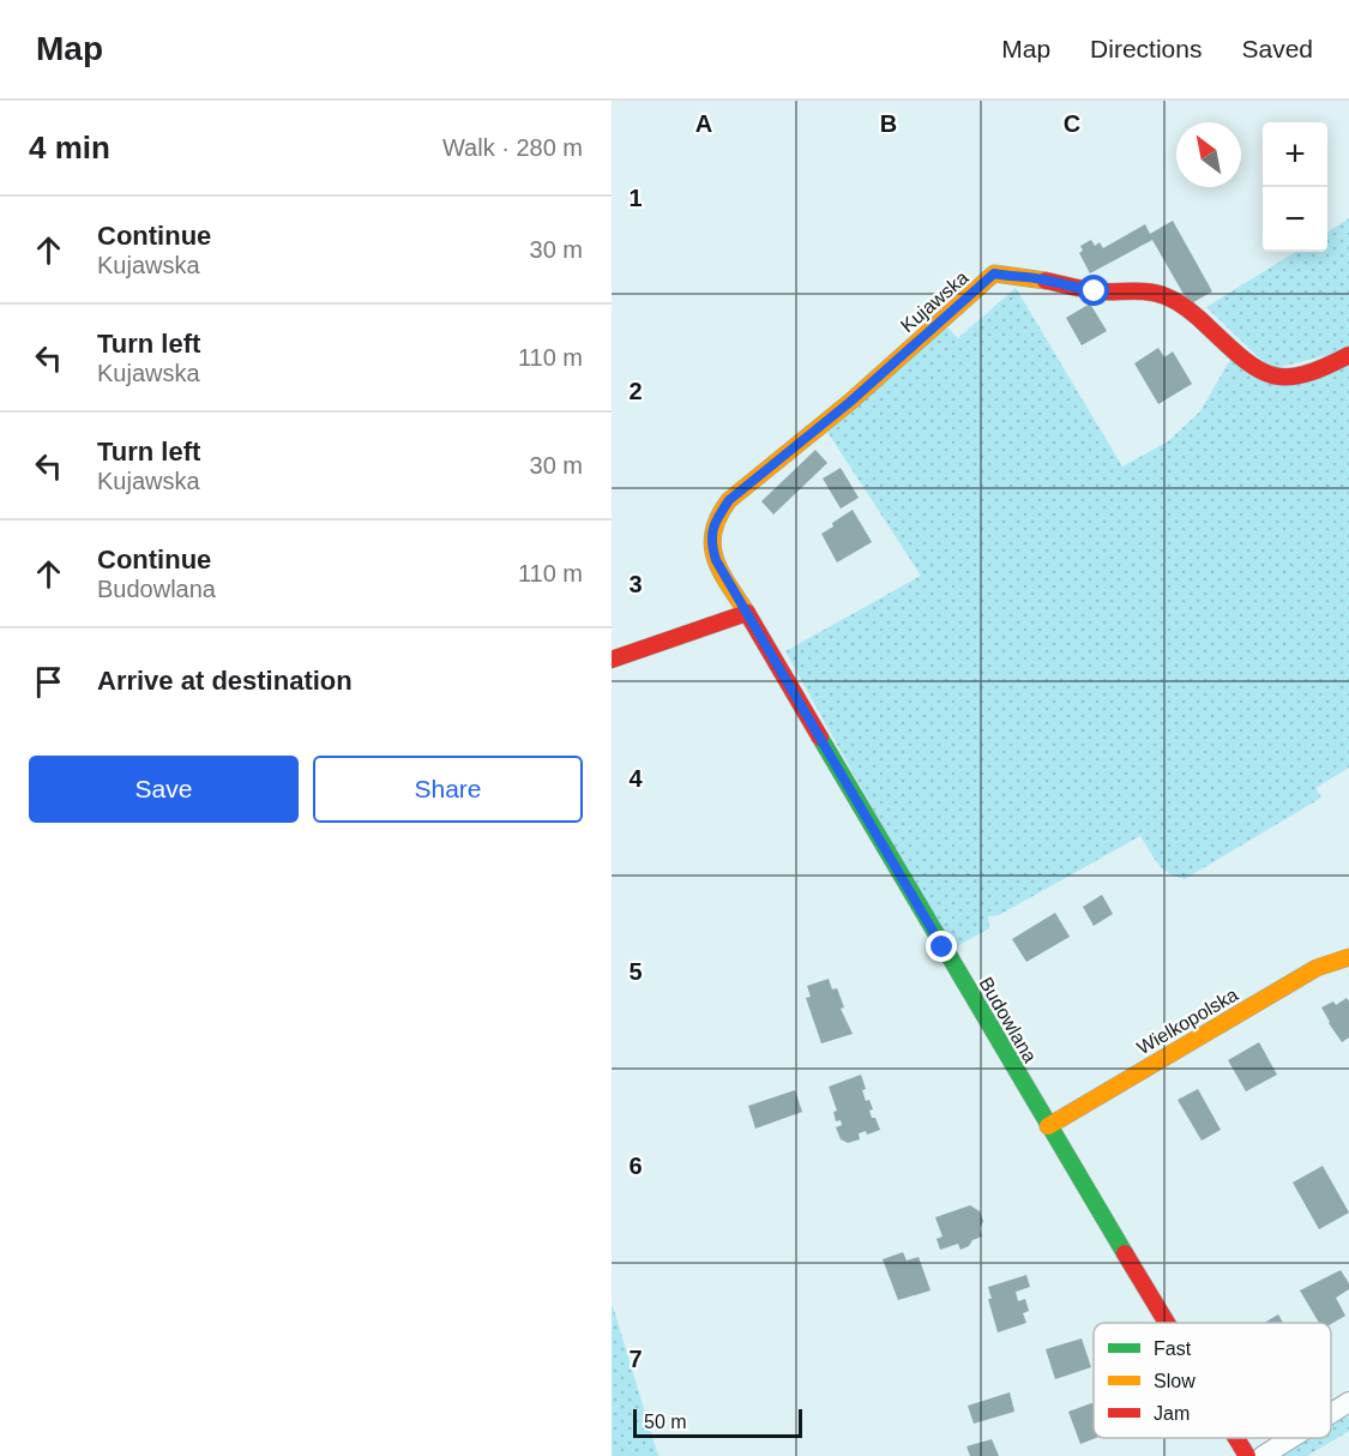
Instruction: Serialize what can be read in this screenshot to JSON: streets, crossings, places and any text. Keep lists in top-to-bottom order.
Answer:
{
  "streets": {
    "street": ["Kujawska", "Budowlana", "Wielkopolska"]
  },
  "crossings": [
    ["Kujawska", "Budowlana"],
    ["Budowlana", "Wielkopolska"]
  ],
  "legend": ["Fast", "Slow", "Jam"],
  "scale_bar": "50 m",
  "north": "top left",
  "page": {
    "header": "Map",
    "nav": ["Map", "Directions", "Saved"],
    "heading": ["4 min", "Walk · 280 m"],
    "map_buttons": ["+", "−"],
    "list": [
      ["Continue", "Kujawska", "30 m"],
      ["Turn left", "Kujawska", "110 m"],
      ["Turn left", "Kujawska", "30 m"],
      ["Continue", "Budowlana", "110 m"],
      "Arrive at destination"
    ],
    "buttons": ["Save", "Share"],
    "scale": "50 m"
  },
  "grid": {
    "columns": ["A", "B", "C"],
    "rows": [
      "1",
      "2",
      "3",
      "4",
      "5",
      "6",
      "7"
    ]
  }
}
